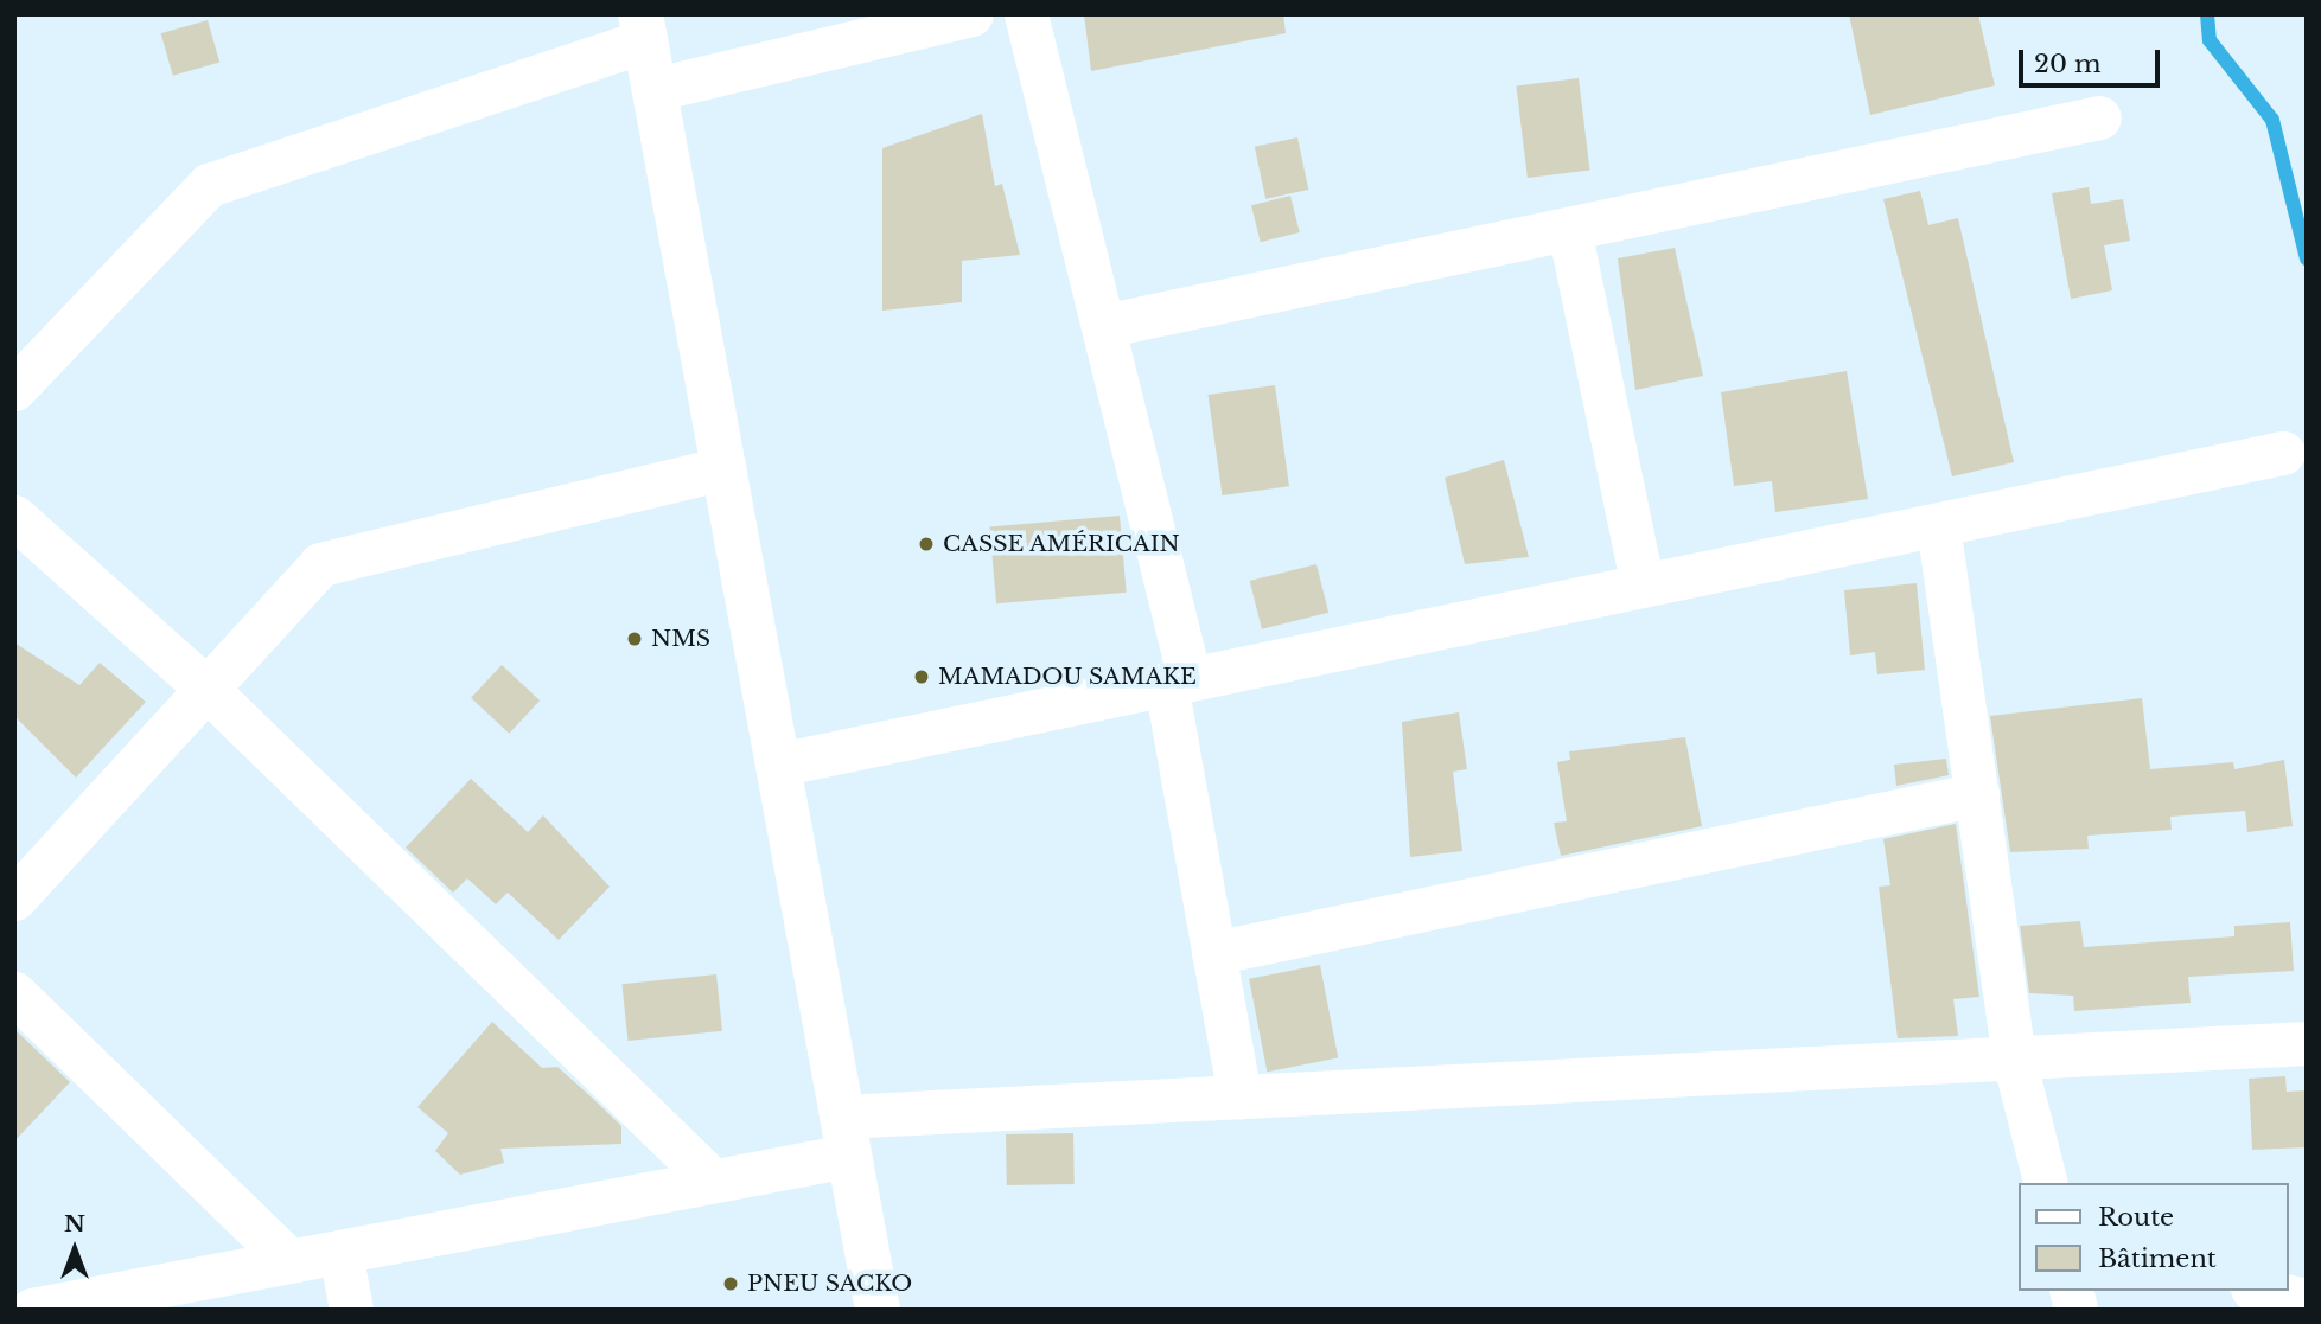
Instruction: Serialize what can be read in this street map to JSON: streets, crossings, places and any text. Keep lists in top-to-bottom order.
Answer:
{
  "places": [
    "CASSE AMÉRICAIN",
    "NMS",
    "MAMADOU SAMAKE",
    "PNEU SACKO"
  ],
  "legend": ["Route", "Bâtiment"],
  "scale_bar": "20 m",
  "north": "top"
}
